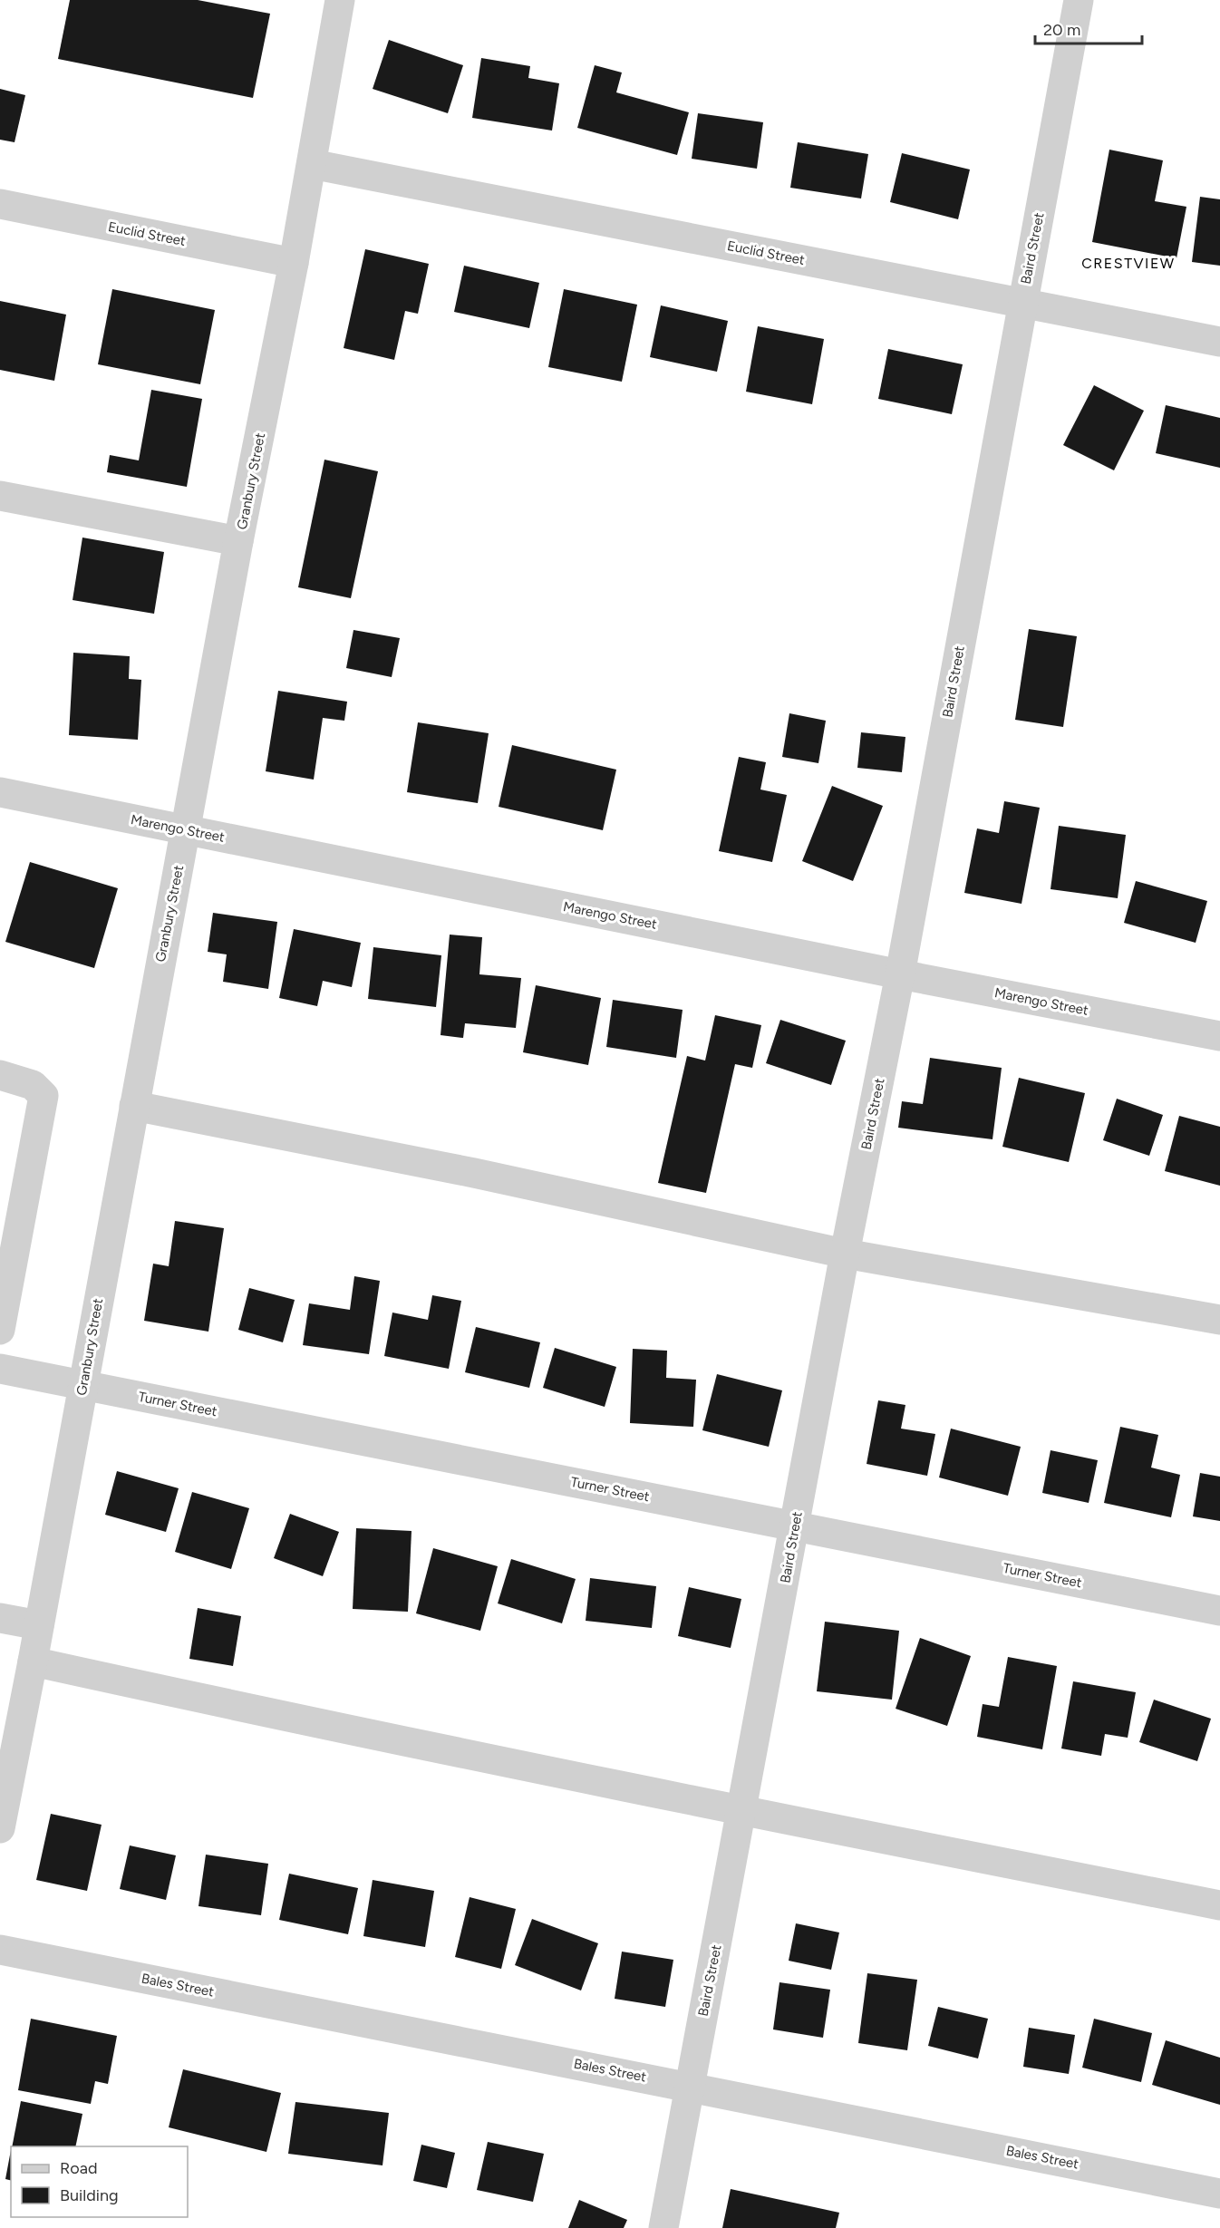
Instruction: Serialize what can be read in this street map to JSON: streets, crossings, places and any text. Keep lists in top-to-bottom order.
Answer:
{
  "streets": {
    "street": [
      "Euclid Street",
      "Baird Street",
      "Granbury Street",
      "Marengo Street",
      "Turner Street",
      "Bales Street"
    ]
  },
  "crossings": [
    ["Euclid Street", "Baird Street"],
    ["Euclid Street", "Granbury Street"],
    ["Baird Street", "Marengo Street"],
    ["Baird Street", "Turner Street"],
    ["Baird Street", "Bales Street"],
    ["Granbury Street", "Marengo Street"],
    ["Granbury Street", "Turner Street"]
  ],
  "districts": ["CRESTVIEW"],
  "legend": ["Road", "Building"],
  "scale_bar": "20 m"
}
